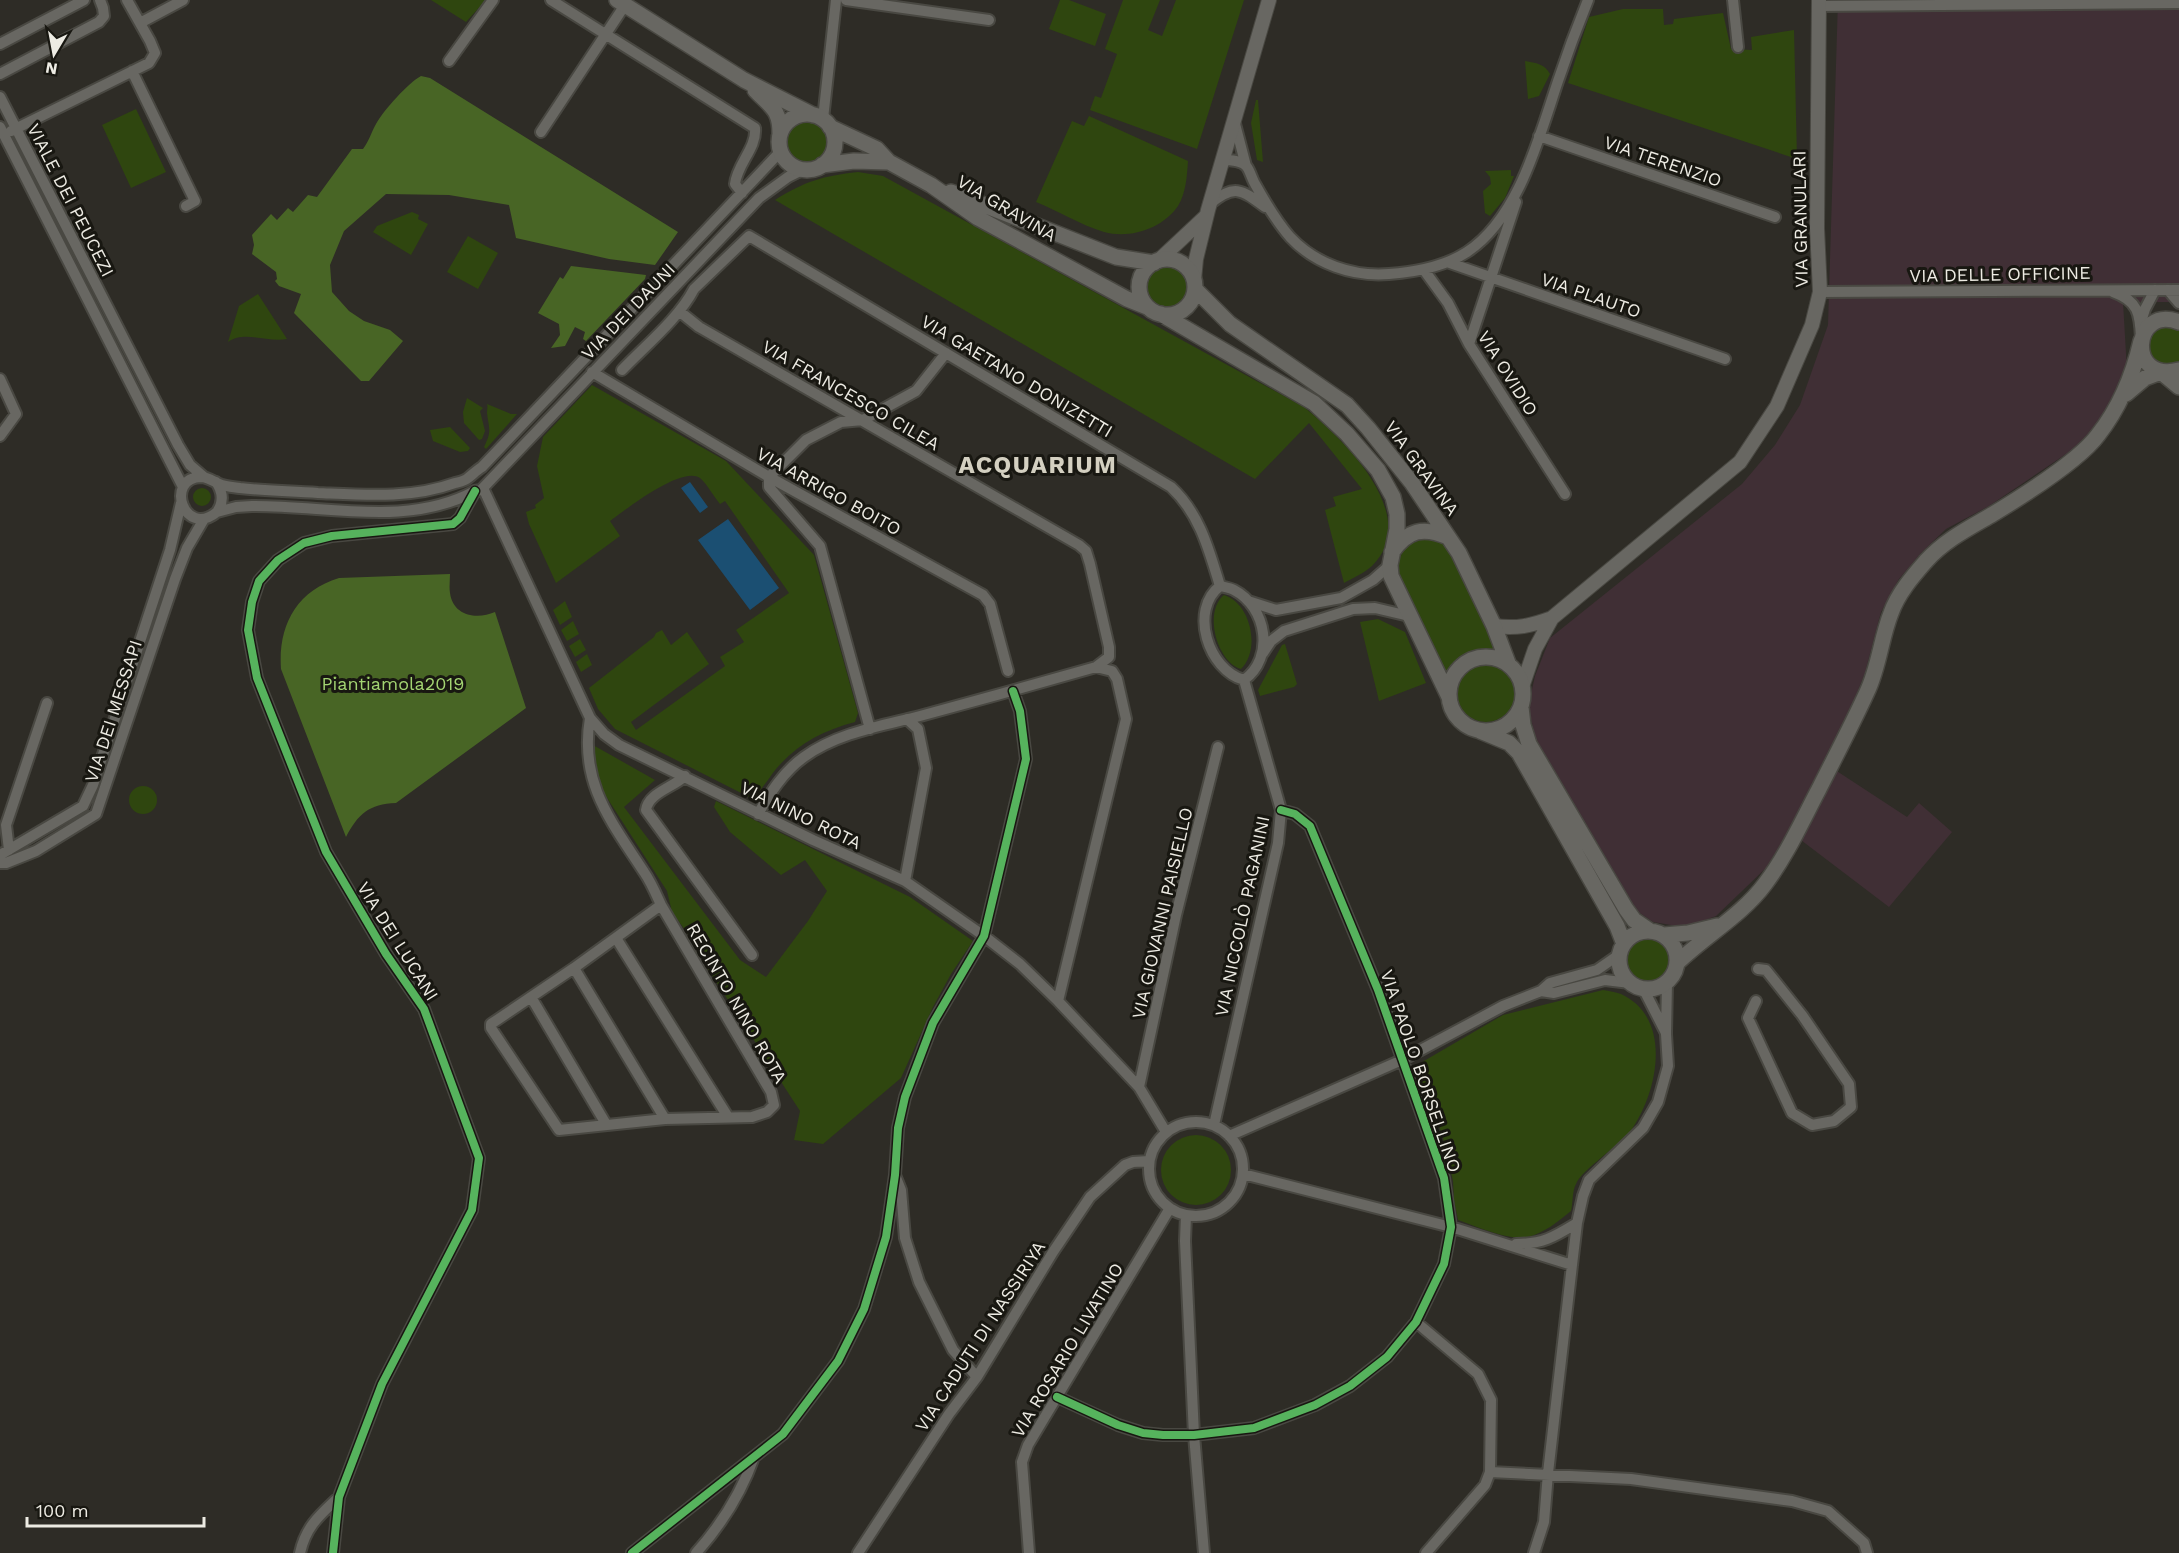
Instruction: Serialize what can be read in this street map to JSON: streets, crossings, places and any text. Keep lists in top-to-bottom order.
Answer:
{
  "streets": {
    "main road": ["VIA GRAVINA"],
    "street": [
      "VIA TERENZIO",
      "VIALE DEI PEUCEZI",
      "VIA GRANULARI",
      "VIA DELLE OFFICINE",
      "VIA PLAUTO",
      "VIA DEI DAUNI",
      "VIA OVIDIO",
      "VIA GAETANO DONIZETTI",
      "VIA FRANCESCO CILEA",
      "VIA ARRIGO BOITO",
      "VIA DEI MESSAPI",
      "VIA NINO ROTA",
      "VIA GIOVANNI PAISIELLO",
      "VIA NICCOLÒ PAGANINI",
      "VIA DEI LUCANI",
      "RECINTO NINO ROTA",
      "VIA PAOLO BORSELLINO",
      "VIA CADUTI DI NASSIRIYA",
      "VIA ROSARIO LIVATINO"
    ]
  },
  "crossings": [
    ["VIALE DEI PEUCEZI", "VIA DEI DAUNI"],
    ["VIALE DEI PEUCEZI", "VIA DEI MESSAPI"],
    ["VIA GRANULARI", "VIA DELLE OFFICINE"],
    ["VIA DEI DAUNI", "VIA ARRIGO BOITO"],
    ["VIA DEI DAUNI", "VIA DEI MESSAPI"],
    ["VIA DEI DAUNI", "VIA NINO ROTA"],
    ["VIA GAETANO DONIZETTI", "VIA FRANCESCO CILEA"],
    ["VIA GAETANO DONIZETTI", "VIA NICCOLÒ PAGANINI"],
    ["VIA NINO ROTA", "VIA GIOVANNI PAISIELLO"],
    ["VIA NINO ROTA", "VIA NICCOLÒ PAGANINI"],
    ["VIA NINO ROTA", "RECINTO NINO ROTA"],
    ["VIA NINO ROTA", "VIA CADUTI DI NASSIRIYA"],
    ["VIA NINO ROTA", "VIA ROSARIO LIVATINO"],
    ["VIA NICCOLÒ PAGANINI", "VIA PAOLO BORSELLINO"],
    ["VIA NICCOLÒ PAGANINI", "VIA CADUTI DI NASSIRIYA"],
    ["VIA NICCOLÒ PAGANINI", "VIA ROSARIO LIVATINO"],
    ["VIA PAOLO BORSELLINO", "VIA ROSARIO LIVATINO"],
    ["VIA CADUTI DI NASSIRIYA", "VIA ROSARIO LIVATINO"]
  ],
  "districts": ["ACQUARIUM"],
  "parks": ["Piantiamola2019"],
  "scale_bar": "100 m",
  "north": "bottom"
}
